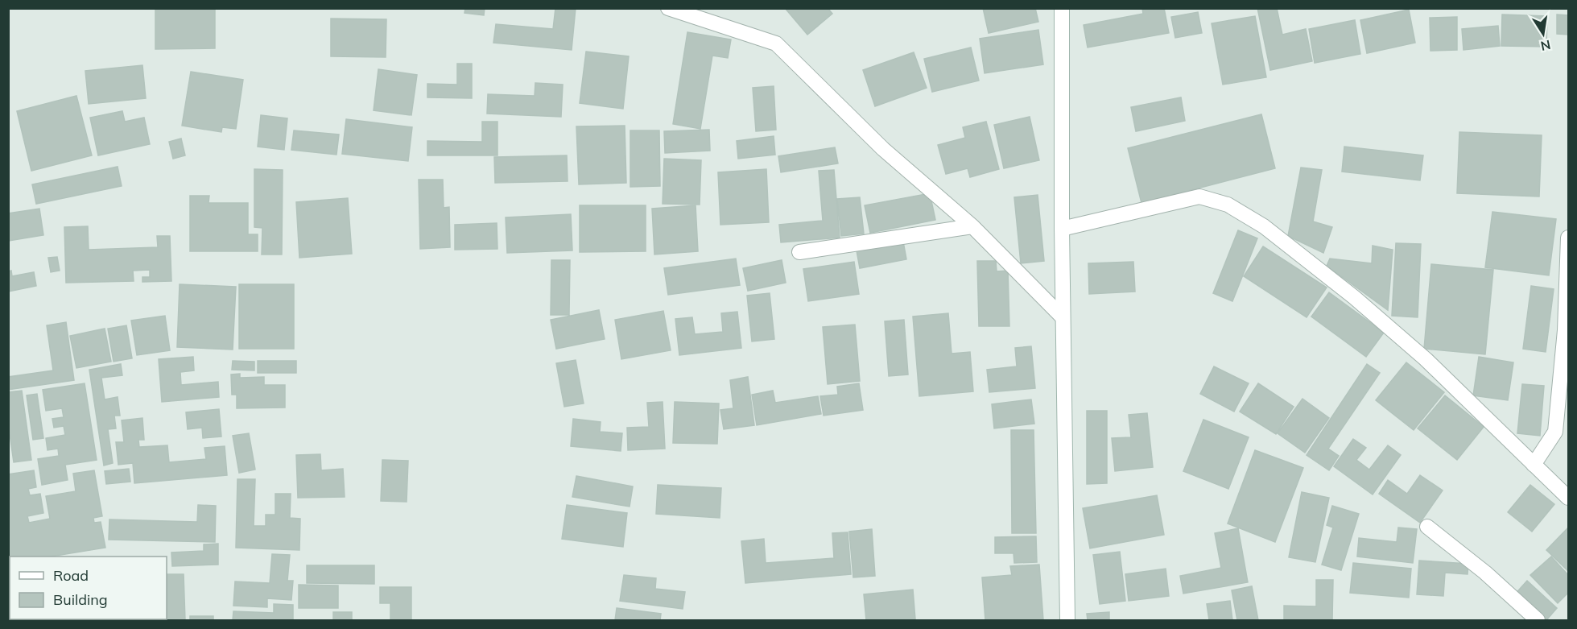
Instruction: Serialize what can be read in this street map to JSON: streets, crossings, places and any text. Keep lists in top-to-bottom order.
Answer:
{
  "legend": ["Road", "Building"],
  "north": "bottom"
}
